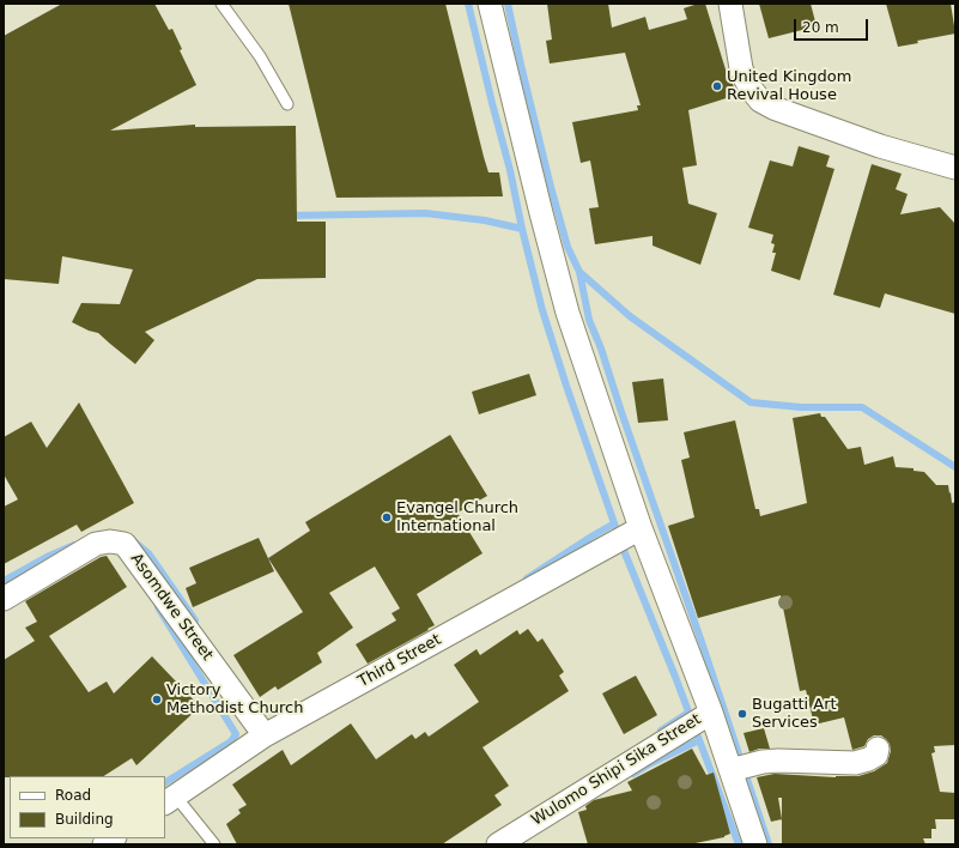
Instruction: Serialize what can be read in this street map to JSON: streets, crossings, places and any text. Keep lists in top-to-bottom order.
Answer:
{
  "streets": {
    "street": ["Asomdwe Street", "Third Street", "Wulomo Shipi Sika Street"]
  },
  "crossings": [
    ["Asomdwe Street", "Third Street"]
  ],
  "places": [
    "United Kingdom Revival House",
    "Evangel Church International",
    "Victory Methodist Church",
    "Bugatti Art Services"
  ],
  "legend": ["Road", "Building"],
  "scale_bar": "20 m"
}
